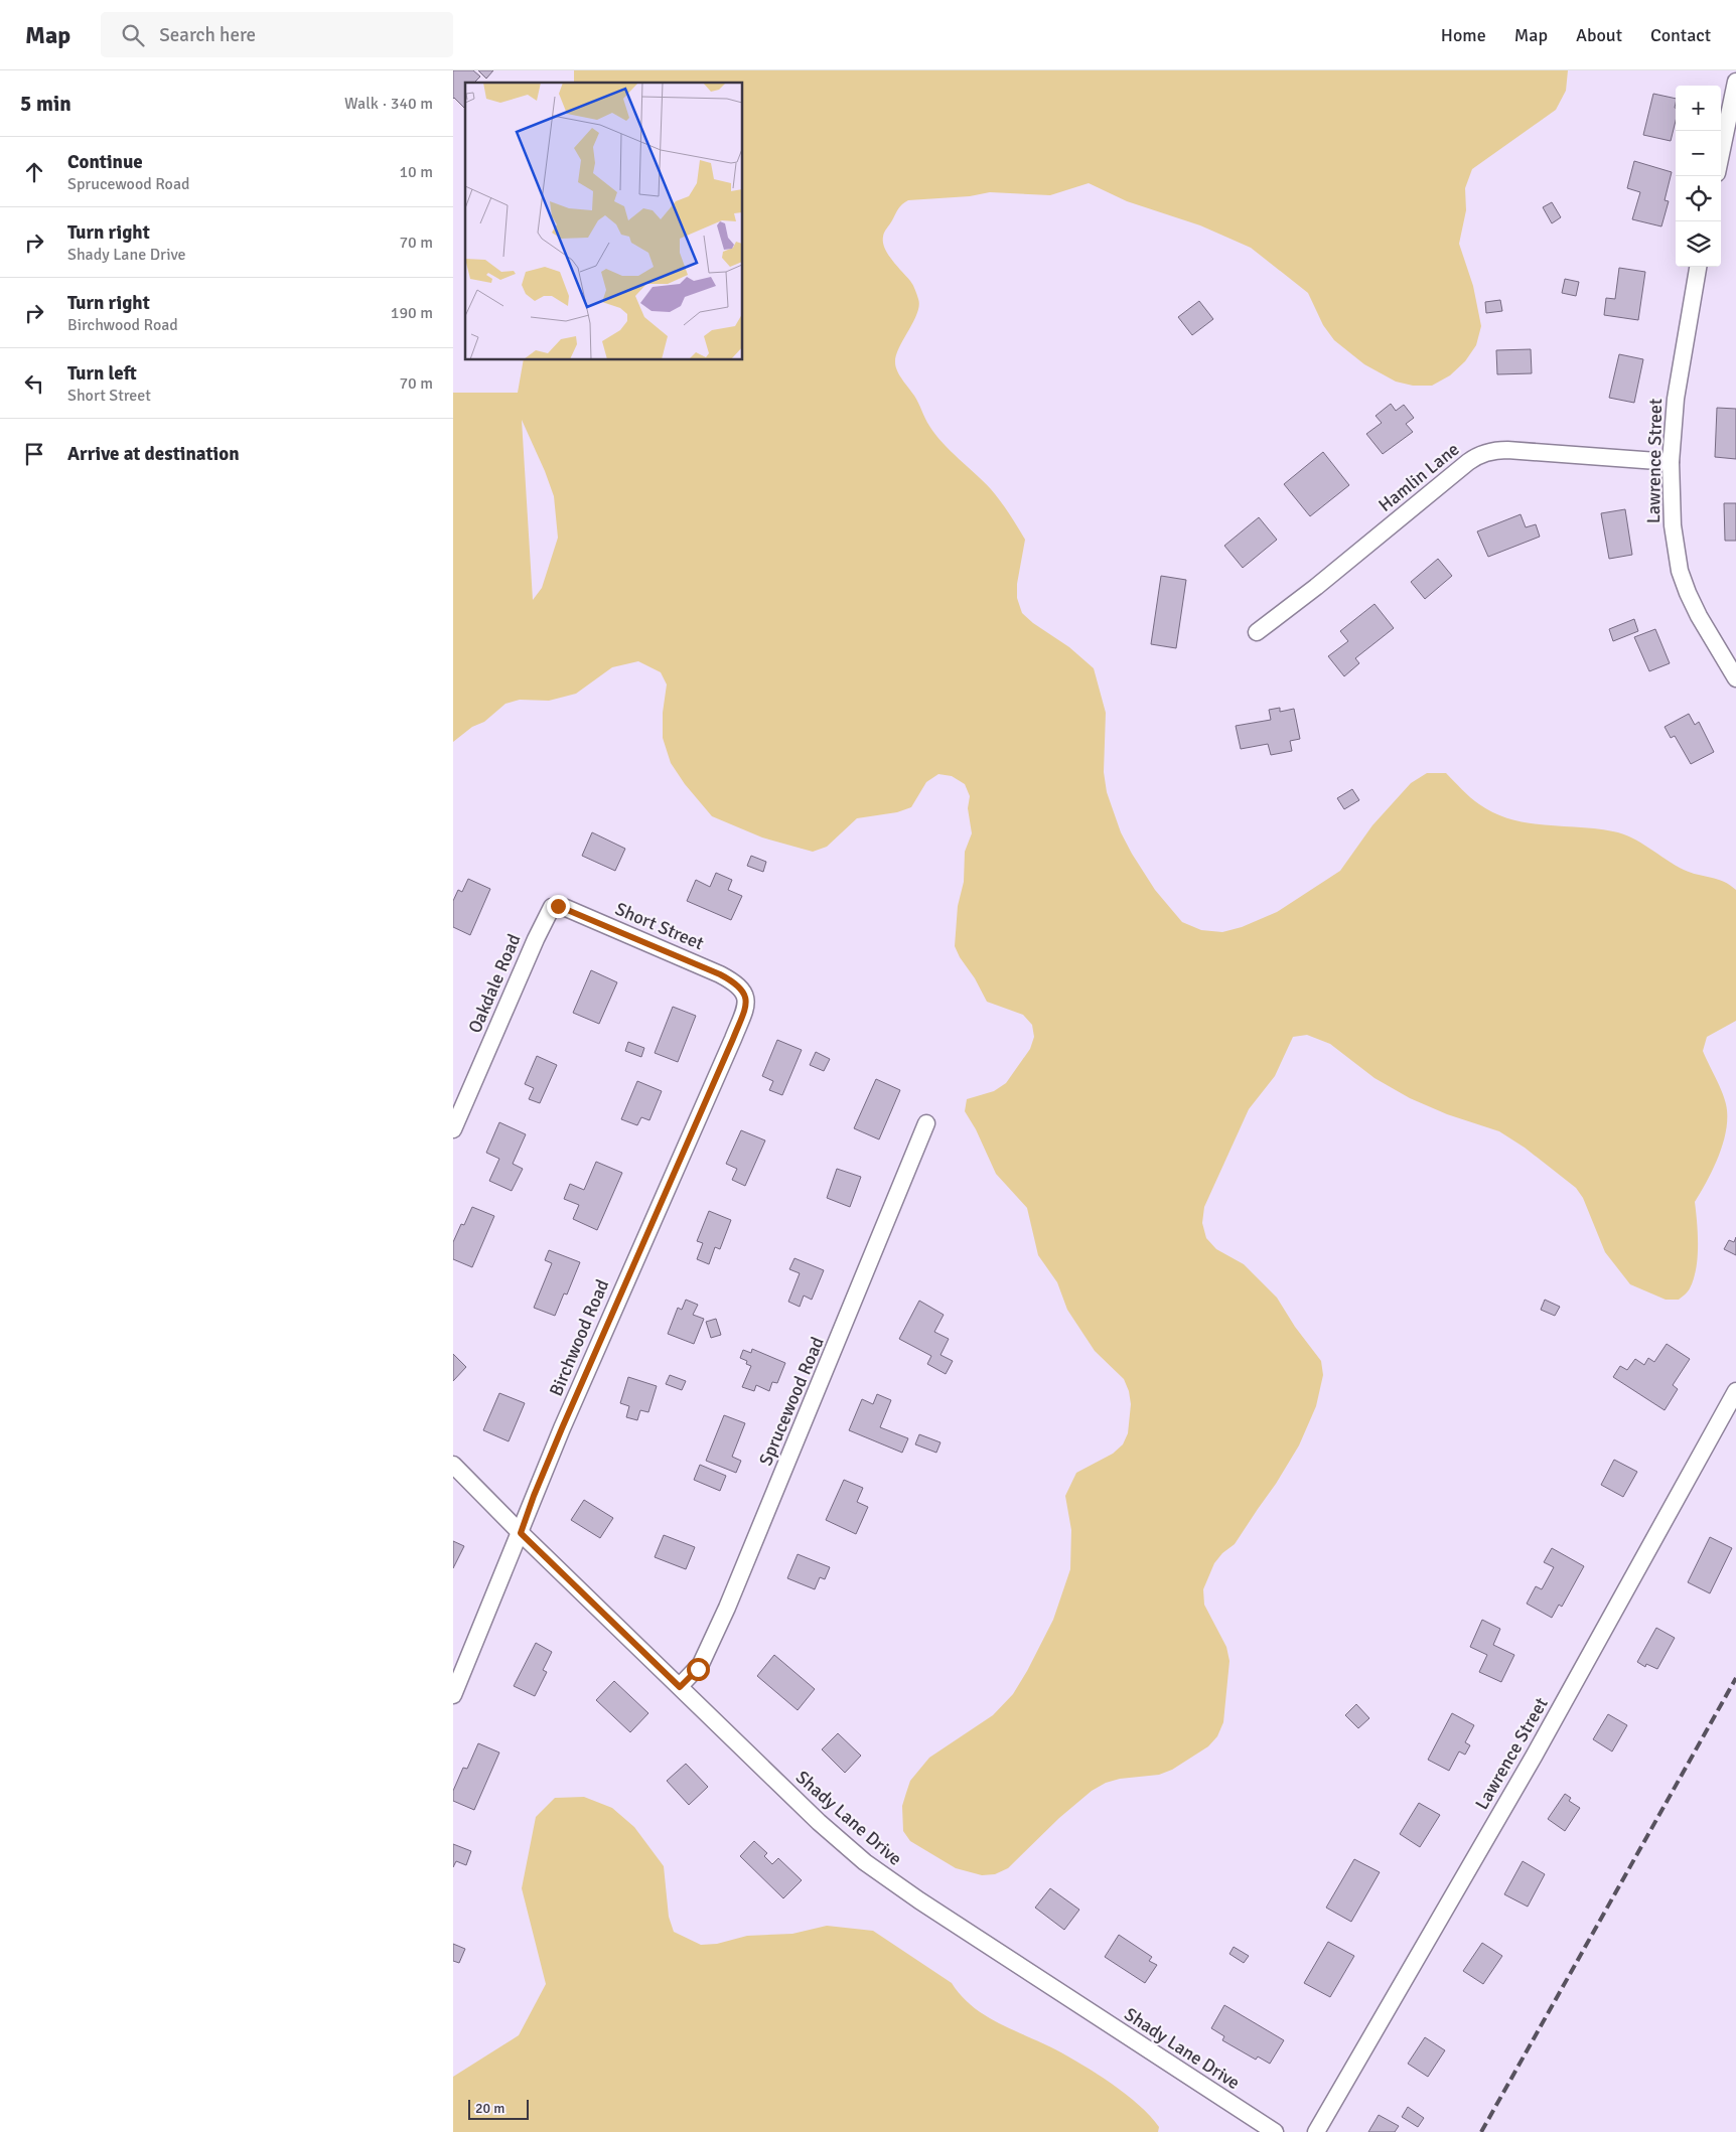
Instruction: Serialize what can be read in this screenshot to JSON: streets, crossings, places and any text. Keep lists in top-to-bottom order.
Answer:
{
  "streets": {
    "street": [
      "Lawrence Street",
      "Hamlin Lane",
      "Short Street",
      "Oakdale Road",
      "Birchwood Road",
      "Sprucewood Road",
      "Shady Lane Drive"
    ]
  },
  "crossings": [
    ["Lawrence Street", "Hamlin Lane"],
    ["Short Street", "Oakdale Road"],
    ["Short Street", "Birchwood Road"],
    ["Birchwood Road", "Shady Lane Drive"],
    ["Sprucewood Road", "Shady Lane Drive"]
  ],
  "scale_bar": "20 m",
  "page": {
    "header": "Map",
    "search": "Search here",
    "nav": [
      "Home",
      "Map",
      "About",
      "Contact"
    ],
    "heading": ["5 min", "Walk · 340 m"],
    "map_buttons": ["+", "−"],
    "list": [
      ["Continue", "Sprucewood Road", "10 m"],
      ["Turn right", "Shady Lane Drive", "70 m"],
      ["Turn right", "Birchwood Road", "190 m"],
      ["Turn left", "Short Street", "70 m"],
      "Arrive at destination"
    ],
    "scale": "20 m"
  }
}
